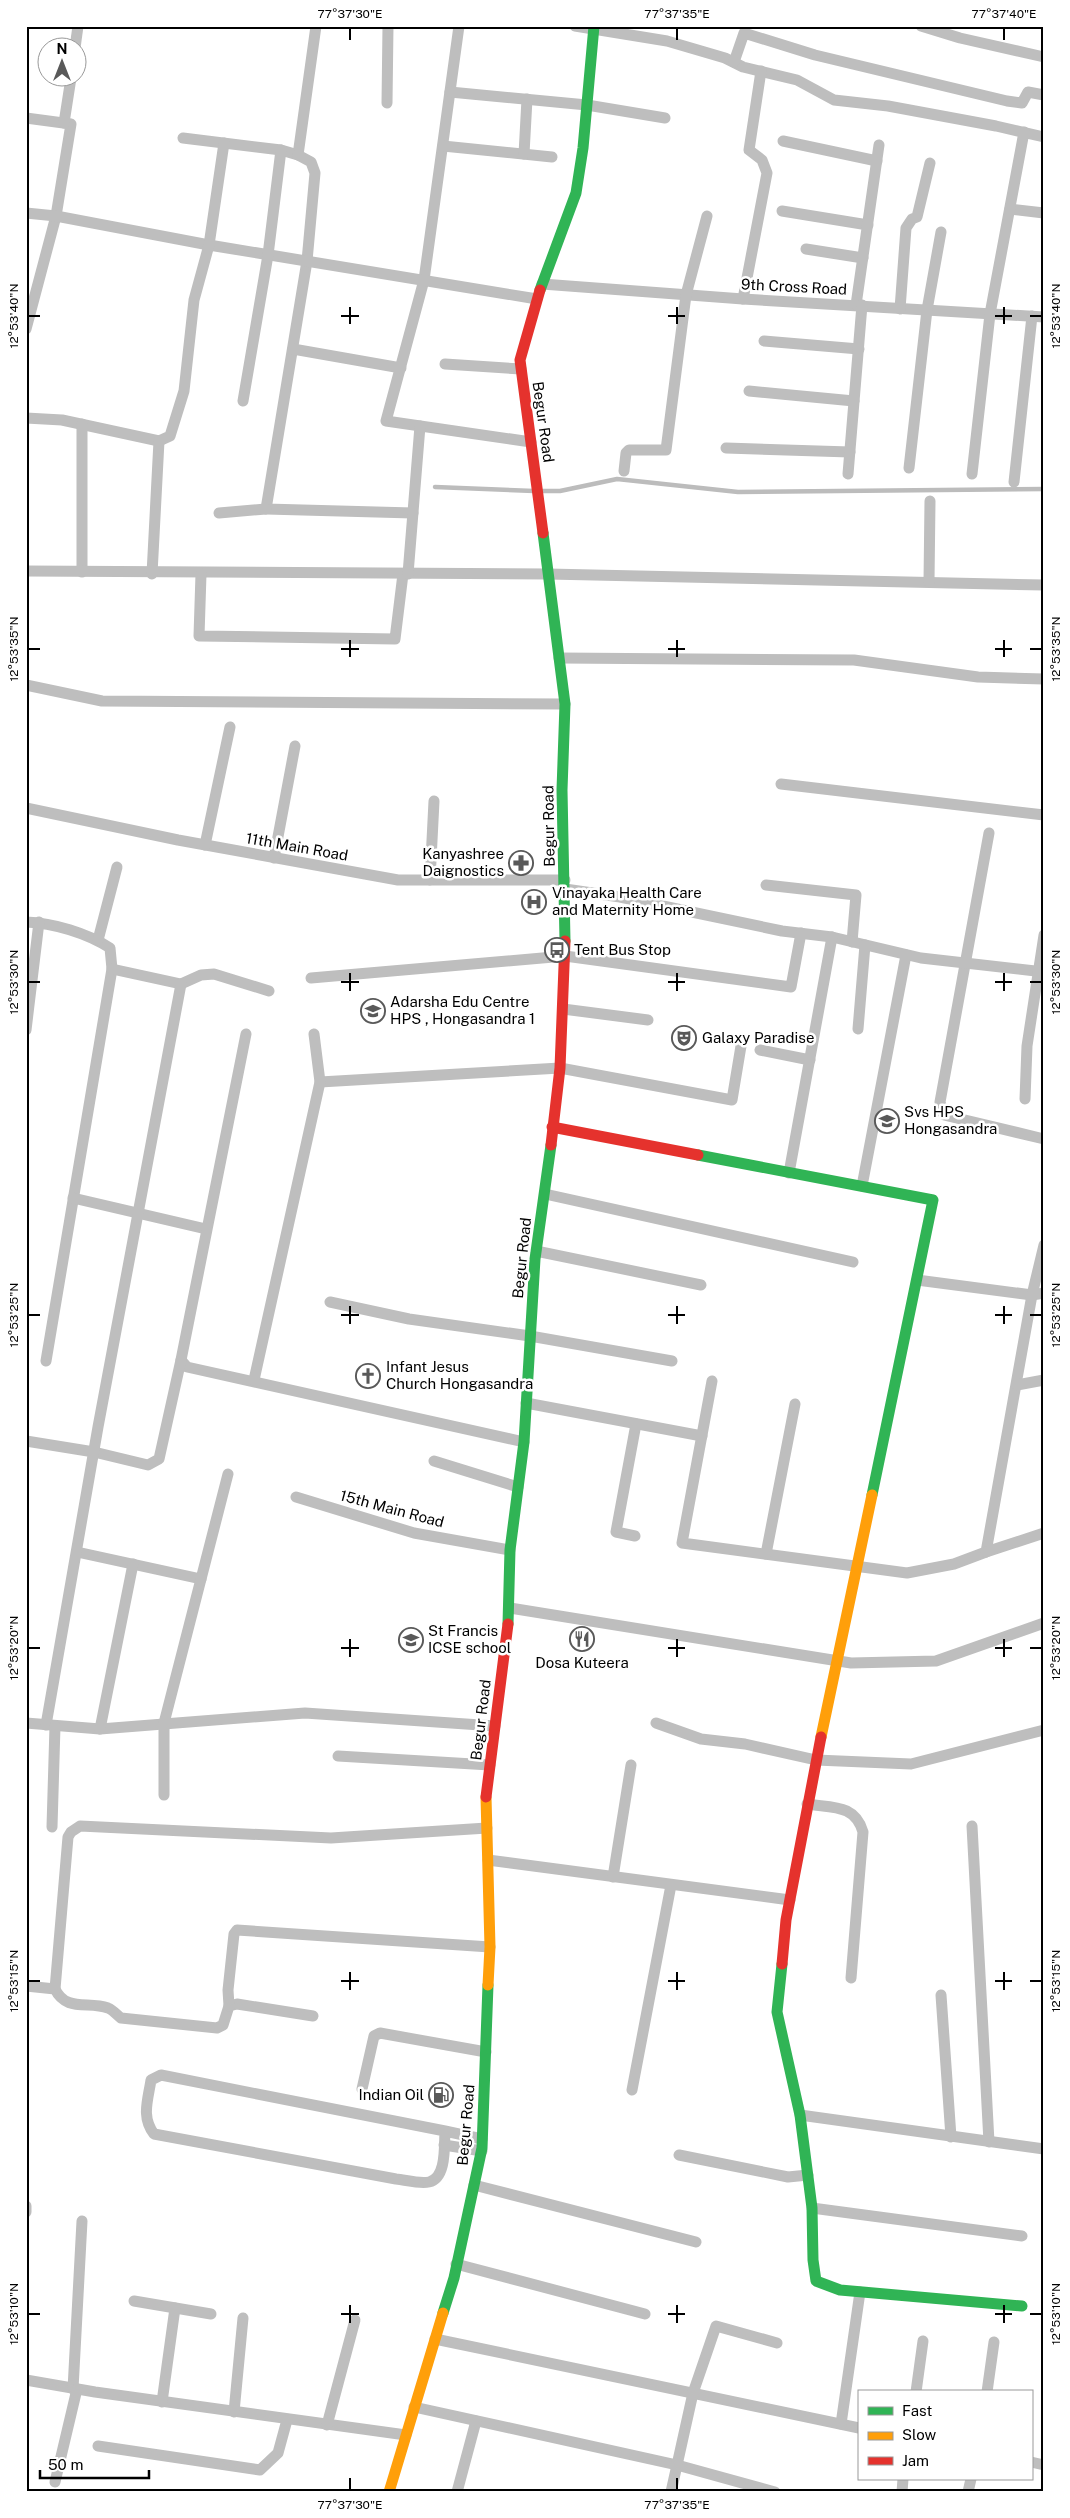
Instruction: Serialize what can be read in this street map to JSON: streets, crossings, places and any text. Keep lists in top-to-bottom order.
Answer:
{
  "streets": {
    "main road": ["Begur Road"],
    "street": ["9th Cross Road", "11th Main Road", "15th Main Road"]
  },
  "crossings": [
    ["9th Cross Road", "Begur Road"],
    ["Begur Road", "11th Main Road"],
    ["Begur Road", "15th Main Road"]
  ],
  "places": {
    "pharmacy": ["Kanyashree Daignostics"],
    "hospital": ["Vinayaka Health Care and Maternity Home"],
    "bus stop": ["Tent Bus Stop"],
    "school or university": ["Adarsha Edu Centre HPS , Hongasandra 1", "Svs HPS Hongasandra", "St Francis ICSE school"],
    "theatre": ["Galaxy Paradise"],
    "church": ["Infant Jesus Church Hongasandra"],
    "restaurant": ["Dosa Kuteera"],
    "fuel station": ["Indian Oil"]
  },
  "legend": ["Fast", "Slow", "Jam"],
  "scale_bar": "50 m",
  "north": "top",
  "coordinates": [
    "77°37'30\"E",
    "77°37'35\"E",
    "77°37'40\"E",
    "12°53'40\"N",
    "12°53'35\"N",
    "12°53'30\"N",
    "12°53'25\"N",
    "12°53'20\"N",
    "12°53'15\"N",
    "12°53'10\"N"
  ]
}
